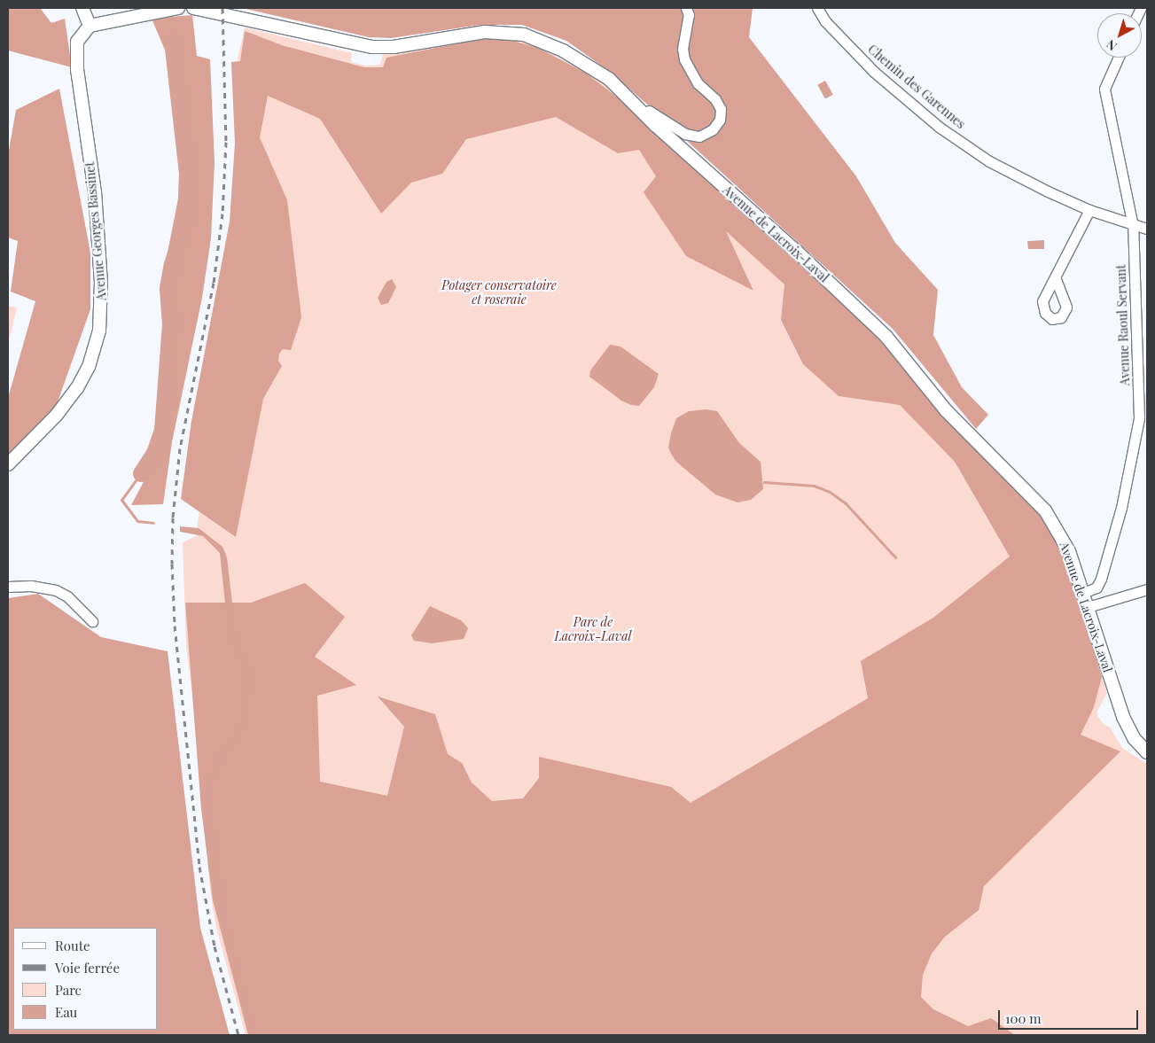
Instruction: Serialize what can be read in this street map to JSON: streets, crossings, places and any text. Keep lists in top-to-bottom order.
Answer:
{
  "streets": {
    "street": [
      "Chemin des Garennes",
      "Avenue Georges Bassinet",
      "Avenue de Lacroix-Laval",
      "Avenue Raoul Servant"
    ]
  },
  "crossings": [
    ["Chemin des Garennes", "Avenue Raoul Servant"],
    ["Avenue de Lacroix-Laval", "Avenue Raoul Servant"]
  ],
  "parks": ["Potager conservatoire et roseraie", "Parc de Lacroix-Laval"],
  "legend": [
    "Route",
    "Voie ferrée",
    "Parc",
    "Eau"
  ],
  "scale_bar": "100 m",
  "north": "bottom left"
}
